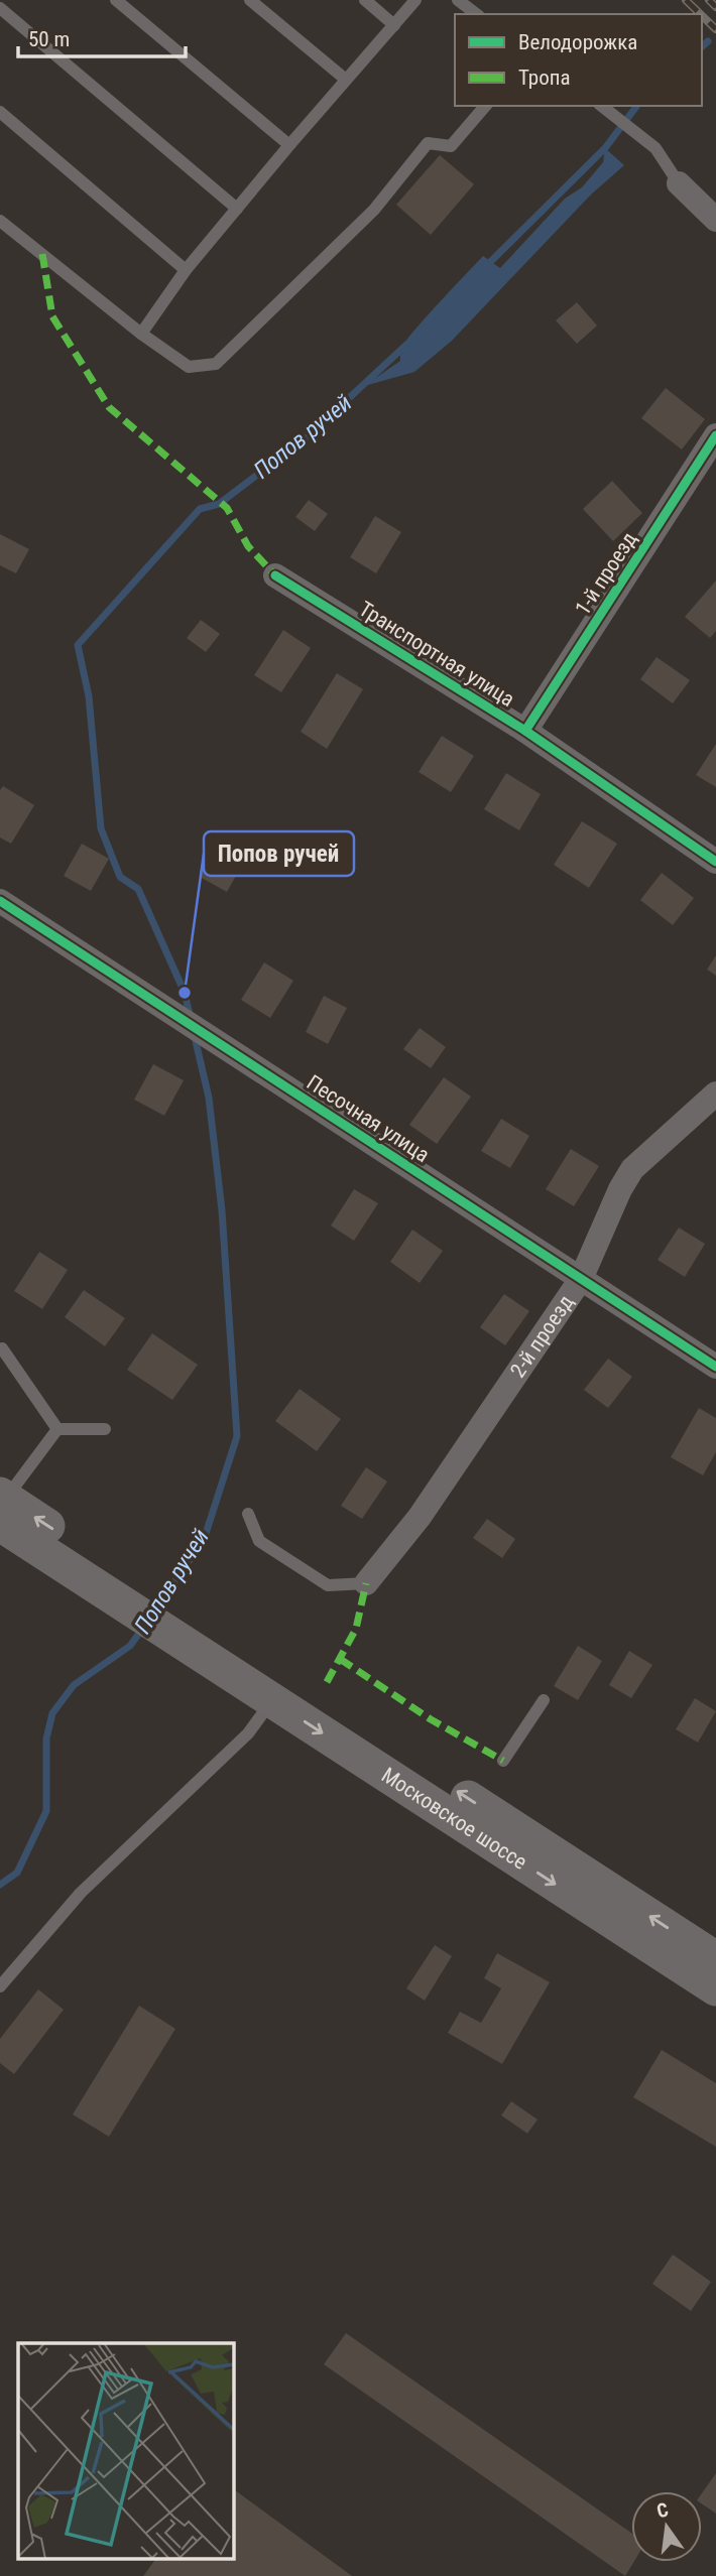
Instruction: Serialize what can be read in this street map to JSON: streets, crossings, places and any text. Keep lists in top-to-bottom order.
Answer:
{
  "streets": {
    "main road": ["Московское шоссе"],
    "street": [
      "1-й проезд",
      "Транспортная улица",
      "Песочная улица",
      "2-й проезд"
    ]
  },
  "crossings": [
    ["1-й проезд", "Транспортная улица"],
    ["Песочная улица", "2-й проезд"]
  ],
  "water": ["Попов ручей"],
  "places": ["Попов ручей"],
  "legend": ["Велодорожка", "Тропа"],
  "scale_bar": "50 m",
  "north": "top"
}
